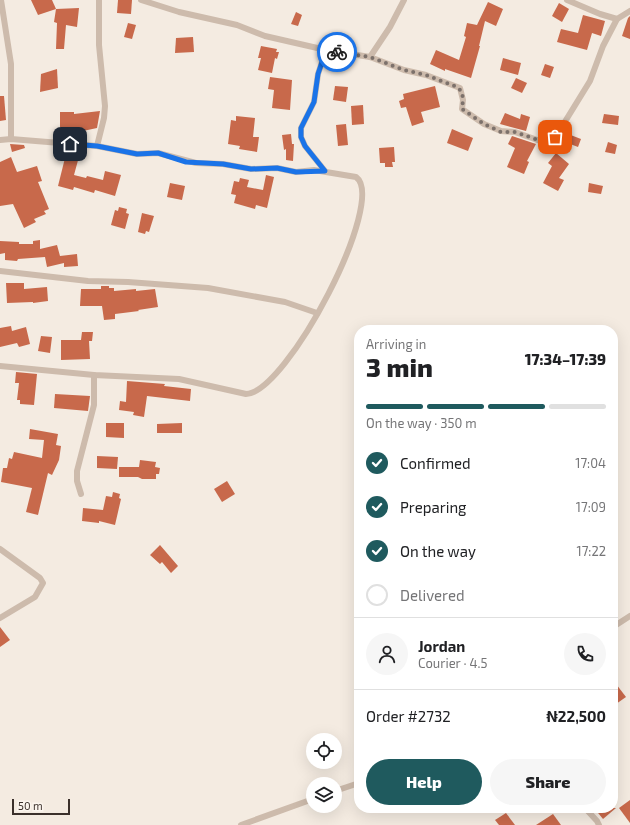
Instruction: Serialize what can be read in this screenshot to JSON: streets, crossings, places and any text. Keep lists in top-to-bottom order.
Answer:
{
  "scale_bar": "50 m",
  "page": {
    "heading": ["3 min", "Arriving in", "17:34–17:39"],
    "panel": [
      "Jordan",
      "Courier · 4.5",
      "Order #2732",
      "₦22,500"
    ],
    "bar": "On the way · 350 m",
    "list": [
      ["Confirmed", "17:04"],
      ["Preparing", "17:09"],
      ["On the way", "17:22"],
      "Delivered"
    ],
    "buttons": ["Help", "Share"],
    "scale": "50 m"
  }
}
